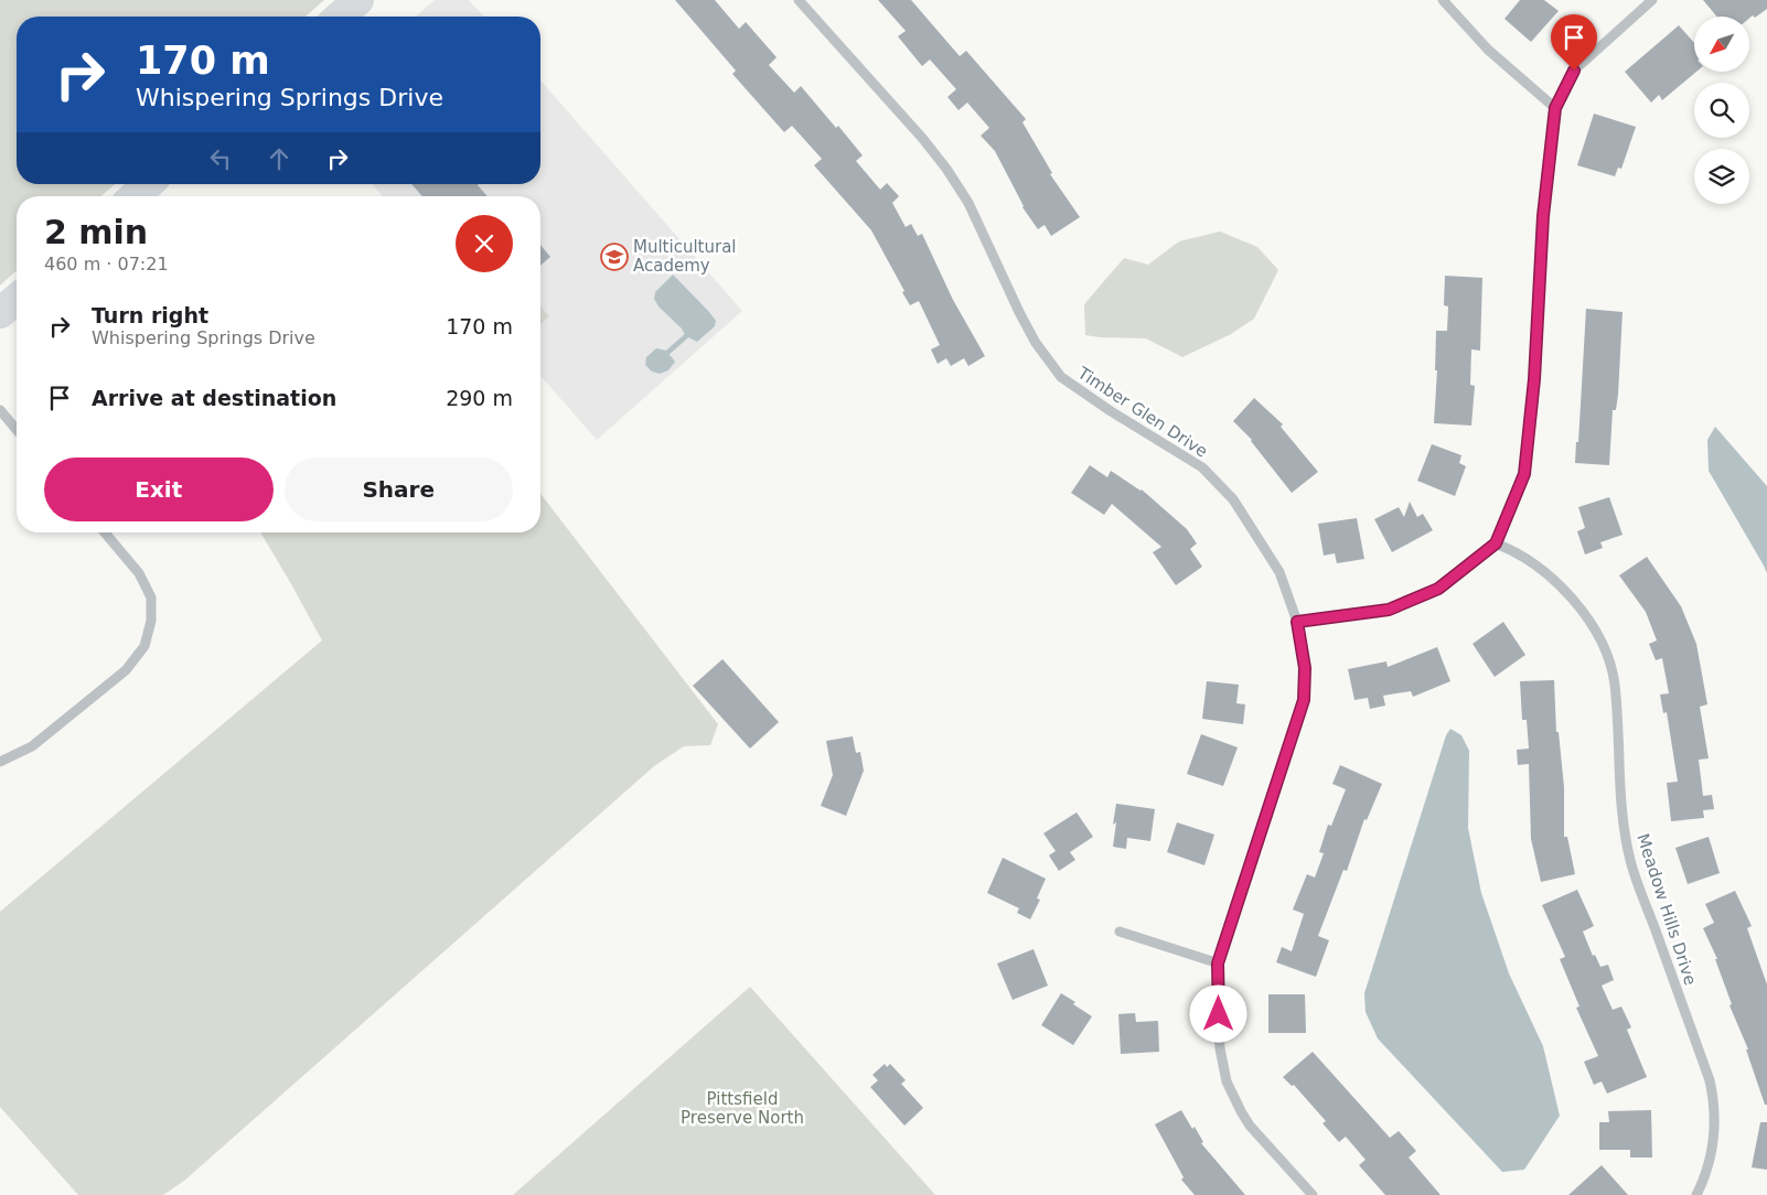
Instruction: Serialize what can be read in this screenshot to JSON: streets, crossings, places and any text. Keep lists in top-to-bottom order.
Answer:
{
  "streets": {
    "street": ["Timber Glen Drive", "Meadow Hills Drive"]
  },
  "parks": ["Pittsfield Preserve North"],
  "places": {
    "school or university": ["Multicultural Academy"]
  },
  "north": "bottom left",
  "page": {
    "turn": ["170 m", "Whispering Springs Drive"],
    "heading": ["2 min", "460 m · 07:21"],
    "list": [
      {
        "name": "Turn right",
        "note": "Whispering Springs Drive",
        "value": "170 m"
      },
      {
        "name": "Arrive at destination",
        "value": "290 m"
      }
    ],
    "buttons": ["Exit", "Share"]
  }
}
